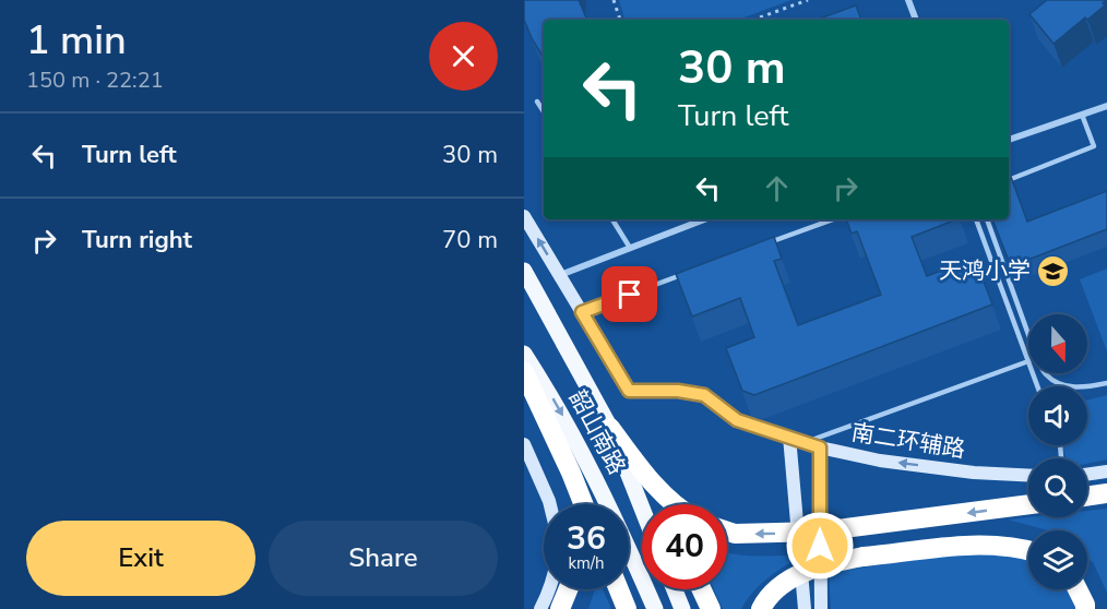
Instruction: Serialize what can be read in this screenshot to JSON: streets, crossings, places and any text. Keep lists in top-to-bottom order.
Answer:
{
  "streets": {
    "main road": ["韶山南路"],
    "street": ["南二环辅路"]
  },
  "one_way": ["南二环辅路"],
  "places": {
    "school or university": ["天鸿小学"]
  },
  "north": "bottom",
  "page": {
    "heading": ["1 min", "150 m · 22:21"],
    "turn": ["30 m", "Turn left"],
    "list": [
      {
        "name": "Turn left",
        "value": "30 m"
      },
      {
        "name": "Turn right",
        "value": "70 m"
      }
    ],
    "speed": "36 km/h",
    "limit": "40",
    "buttons": ["Exit", "Share"]
  }
}
